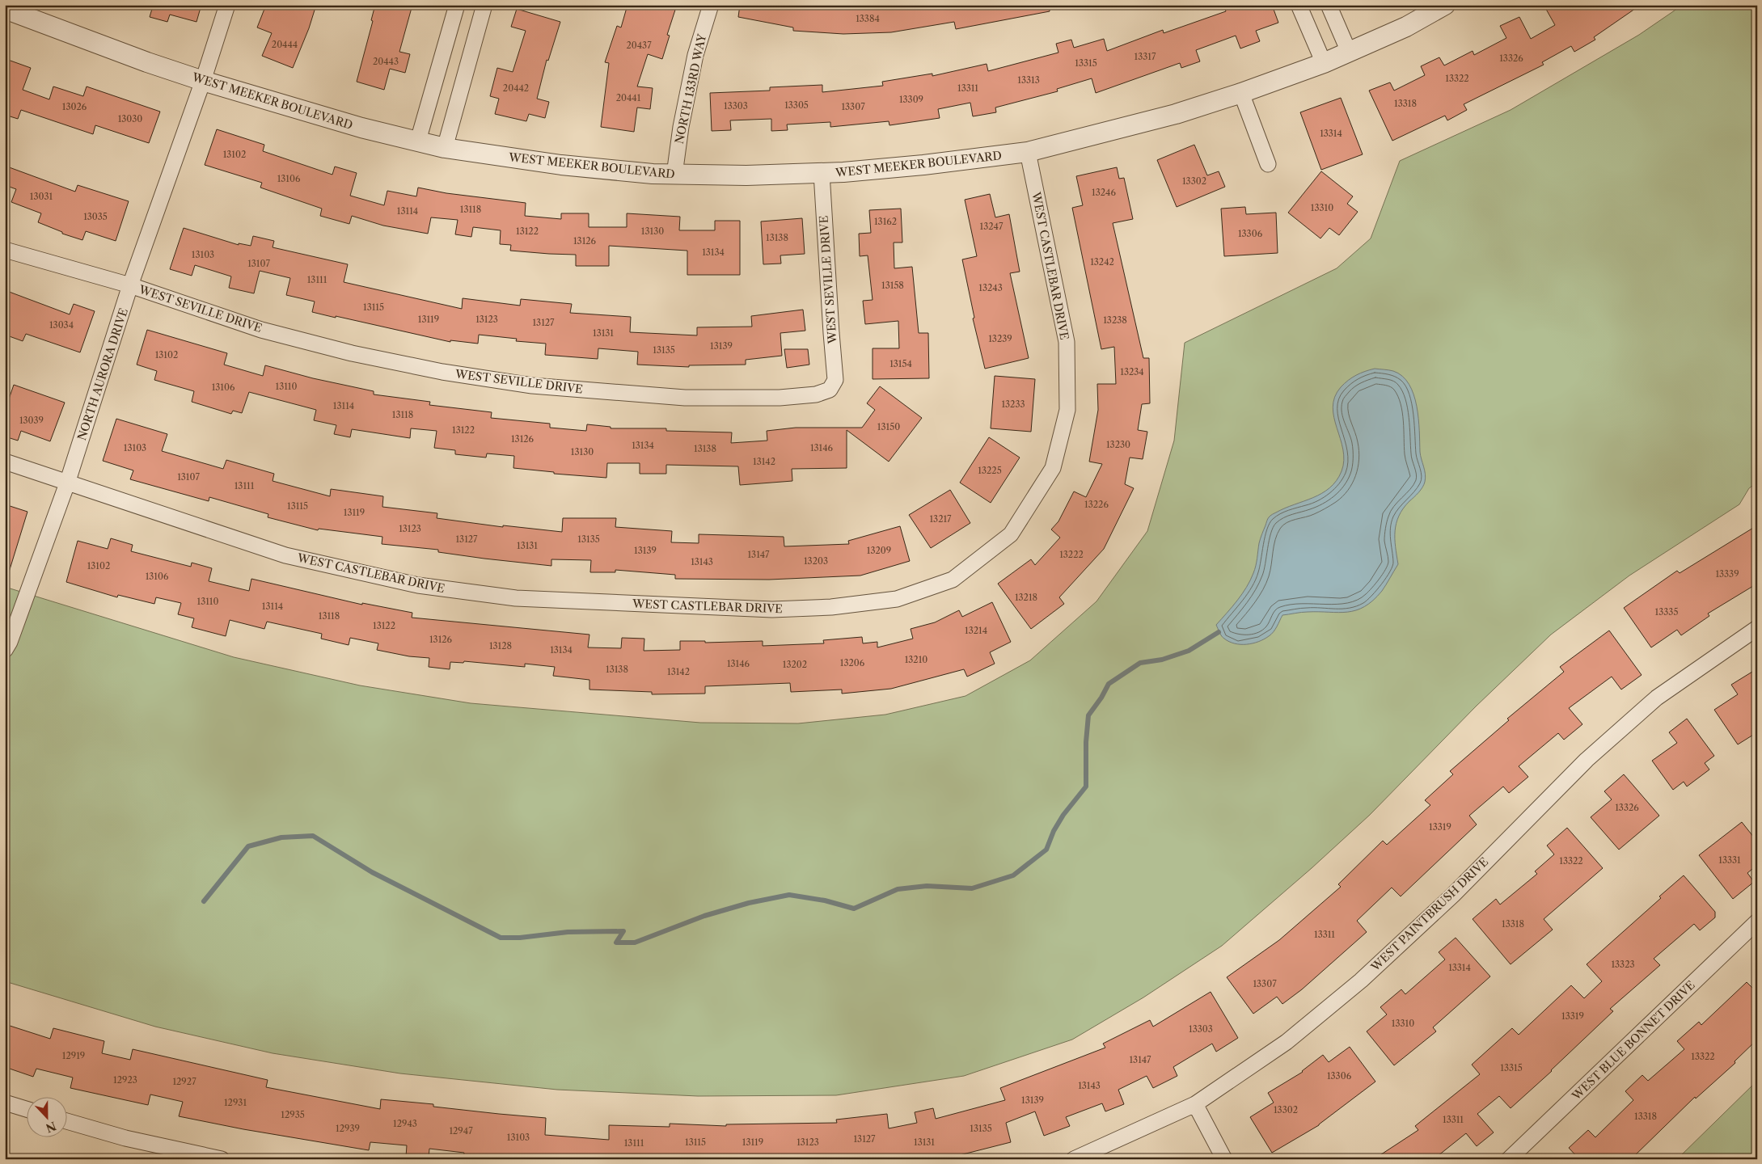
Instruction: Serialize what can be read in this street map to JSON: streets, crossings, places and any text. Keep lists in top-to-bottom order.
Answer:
{
  "streets": {
    "street": [
      "NORTH 133RD WAY",
      "WEST MEEKER BOULEVARD",
      "WEST CASTLEBAR DRIVE",
      "WEST SEVILLE DRIVE",
      "NORTH AURORA DRIVE",
      "WEST PAINTBRUSH DRIVE",
      "WEST BLUE BONNET DRIVE"
    ]
  },
  "crossings": [
    ["NORTH 133RD WAY", "WEST MEEKER BOULEVARD"],
    ["WEST MEEKER BOULEVARD", "WEST CASTLEBAR DRIVE"],
    ["WEST MEEKER BOULEVARD", "WEST SEVILLE DRIVE"],
    ["WEST MEEKER BOULEVARD", "NORTH AURORA DRIVE"],
    ["WEST CASTLEBAR DRIVE", "NORTH AURORA DRIVE"],
    ["WEST SEVILLE DRIVE", "NORTH AURORA DRIVE"]
  ],
  "house_numbers": [
    "13384",
    "20444",
    "20437",
    "13317",
    "13326",
    "20443",
    "13315",
    "13322",
    "13313",
    "20442",
    "13311",
    "20441",
    "13309",
    "13318",
    "13305",
    "13303",
    "13026",
    "13307",
    "13030",
    "13314",
    "13102",
    "13106",
    "13302",
    "13246",
    "13031",
    "13310",
    "13118",
    "13114",
    "13035",
    "13162",
    "13247",
    "13122",
    "13130",
    "13306",
    "13138",
    "13126",
    "13134",
    "13103",
    "13242",
    "13107",
    "13111",
    "13158",
    "13243",
    "13115",
    "13119",
    "13123",
    "13238",
    "13127",
    "13034",
    "13131",
    "13239",
    "13139",
    "13135",
    "13102",
    "13154",
    "13234",
    "13110",
    "13106",
    "13233",
    "13114",
    "13118",
    "13039",
    "13150",
    "13122",
    "13126",
    "13230",
    "13134",
    "13103",
    "13146",
    "13138",
    "13130",
    "13142",
    "13225",
    "13107",
    "13111",
    "13226",
    "13115",
    "13119",
    "13217",
    "13123",
    "13127",
    "13135",
    "13131",
    "13139",
    "13209",
    "13147",
    "13222",
    "13203",
    "13143",
    "13102",
    "13339",
    "13106",
    "13218",
    "13110",
    "13114",
    "13335",
    "13118",
    "13122",
    "13214",
    "13126",
    "13128",
    "13134",
    "13210",
    "13206",
    "13146",
    "13202",
    "13138",
    "13142",
    "13326",
    "13319",
    "13331",
    "13322",
    "13318",
    "13311",
    "13323",
    "13314",
    "13307",
    "13319",
    "13310",
    "13303",
    "12919",
    "13322",
    "13147",
    "13315",
    "13306",
    "12923",
    "12927",
    "13143",
    "13139",
    "12931",
    "13302",
    "12935",
    "13318",
    "13311",
    "12943",
    "12939",
    "13135",
    "12947",
    "13103",
    "13127",
    "13115",
    "13119",
    "13123",
    "13131",
    "13111"
  ],
  "north": "bottom"
}
